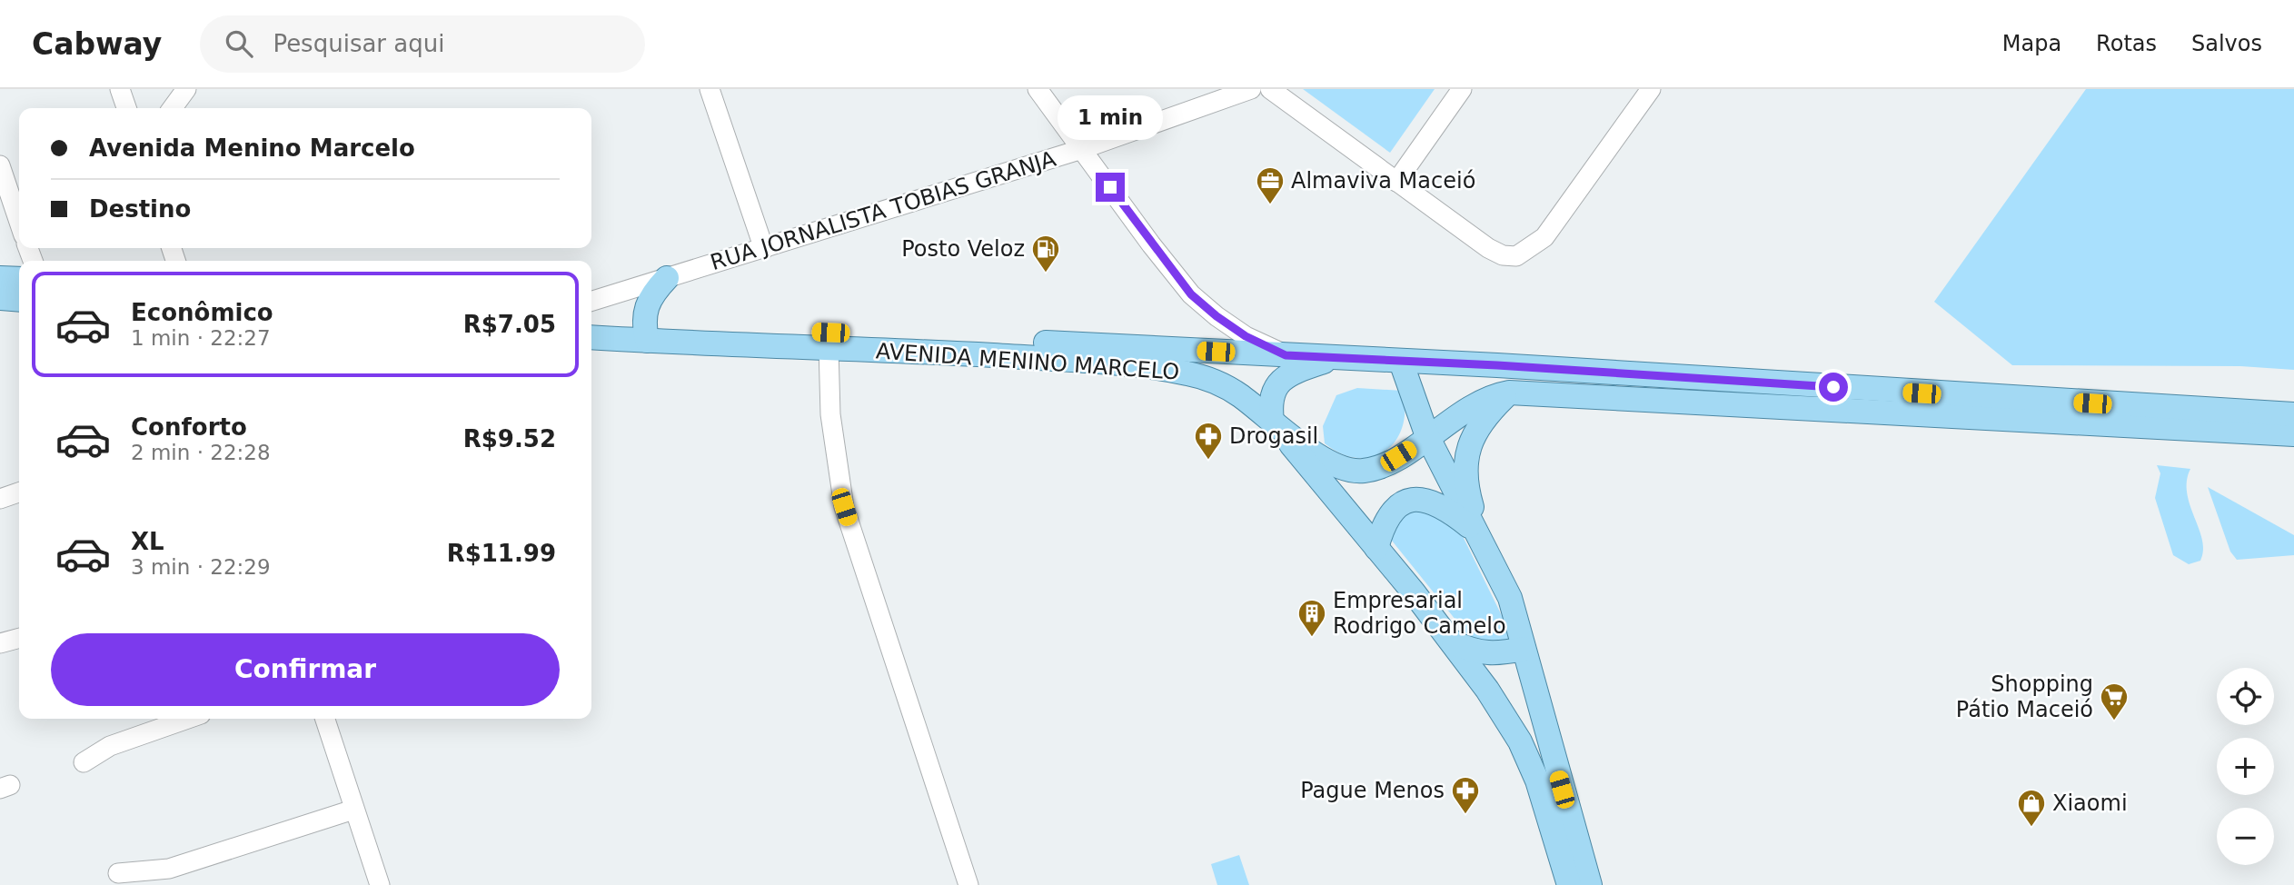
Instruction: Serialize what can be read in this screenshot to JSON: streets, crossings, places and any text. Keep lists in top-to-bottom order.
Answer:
{
  "streets": {
    "main road": ["AVENIDA MENINO MARCELO"],
    "street": ["RUA JORNALISTA TOBIAS GRANJA"]
  },
  "places": {
    "office": ["Almaviva Maceió"],
    "fuel station": ["Posto Veloz"],
    "pharmacy": ["Drogasil", "Pague Menos"],
    "building": ["Empresarial Rodrigo Camelo"],
    "supermarket": ["Shopping Pátio Maceió"],
    "shop": ["Xiaomi"]
  },
  "page": {
    "header": "Cabway",
    "search": "Pesquisar aqui",
    "nav": ["Mapa", "Rotas", "Salvos"],
    "bubble": "1 min",
    "banner": ["Avenida Menino Marcelo", "Destino"],
    "list": [
      {
        "name": "Econômico",
        "note": "1 min · 22:27",
        "value": "R$7.05"
      },
      {
        "name": "Conforto",
        "note": "2 min · 22:28",
        "value": "R$9.52"
      },
      {
        "name": "XL",
        "note": "3 min · 22:29",
        "value": "R$11.99"
      }
    ],
    "buttons": "Confirmar",
    "map_buttons": ["+", "−"]
  }
}
